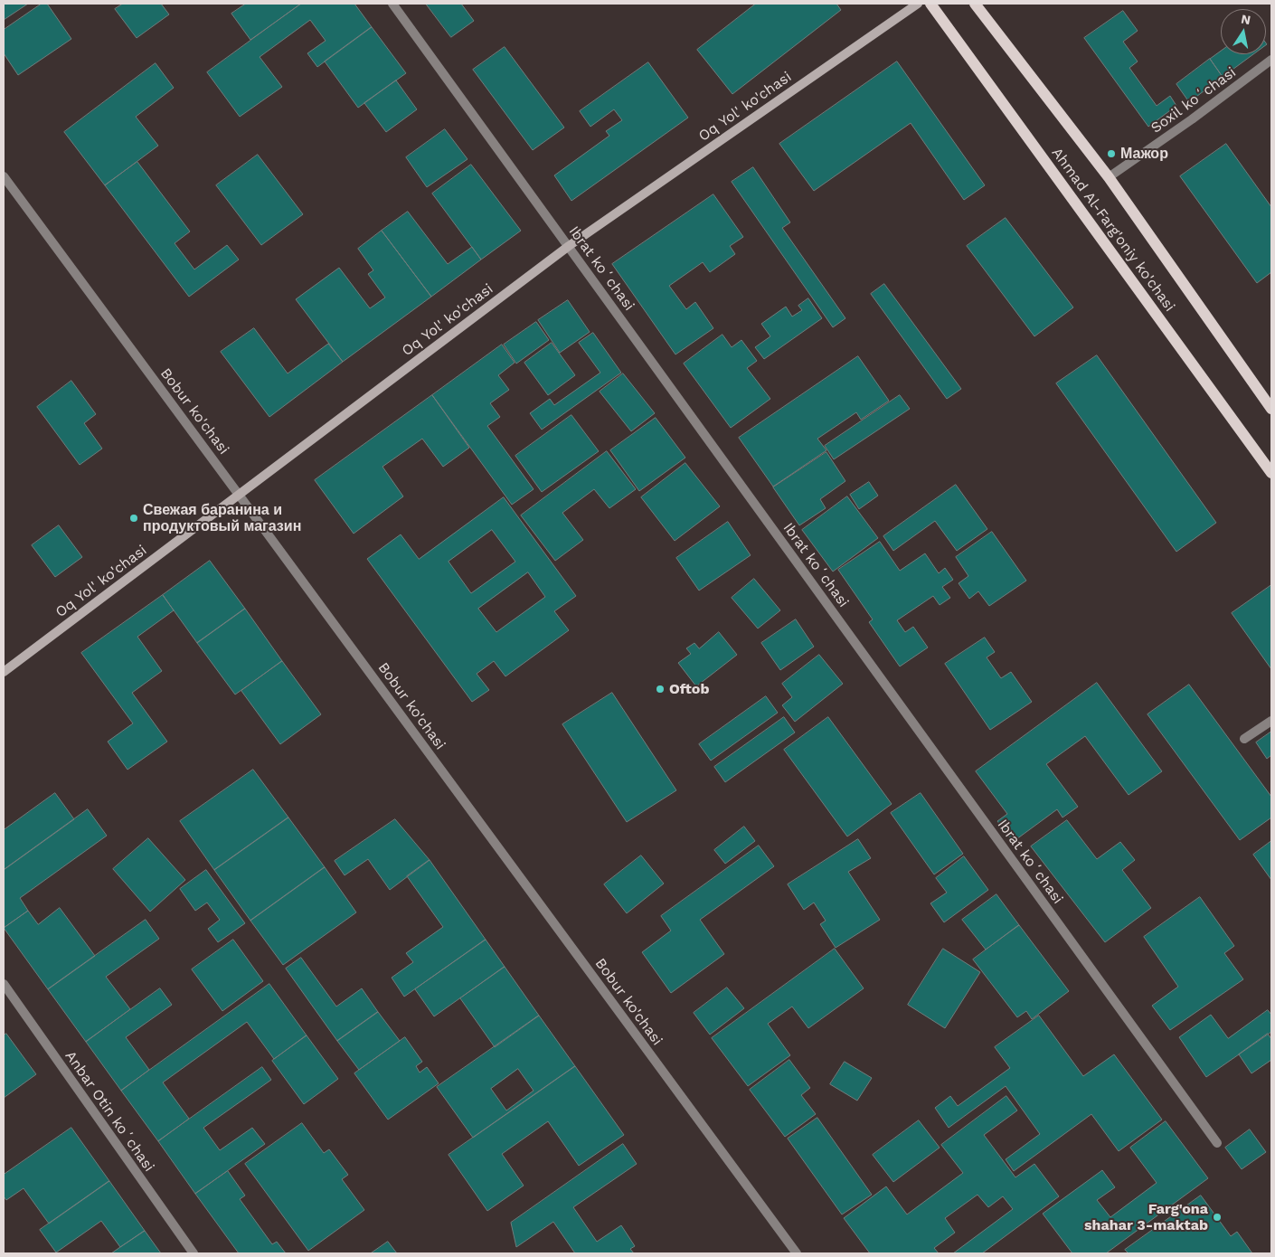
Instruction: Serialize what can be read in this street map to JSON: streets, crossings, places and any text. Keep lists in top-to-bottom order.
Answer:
{
  "streets": {
    "main road": ["Ahmad Al-Farg'oniy ko'chasi"],
    "street": [
      "Soxil koʻchasi",
      "Oq Yol' ko'chasi",
      "Ibrat koʻchasi",
      "Bobur ko'chasi",
      "Anbar Otin koʻchasi"
    ]
  },
  "crossings": [
    ["Soxil koʻchasi", "Ahmad Al-Farg'oniy ko'chasi"],
    ["Oq Yol' ko'chasi", "Ibrat koʻchasi"],
    ["Oq Yol' ko'chasi", "Bobur ko'chasi"]
  ],
  "places": [
    "Мажор",
    "Свежая баранина и продуктовый магазин",
    "Oftob",
    "Farg'ona shahar 3-maktab"
  ],
  "north": "top"
}
